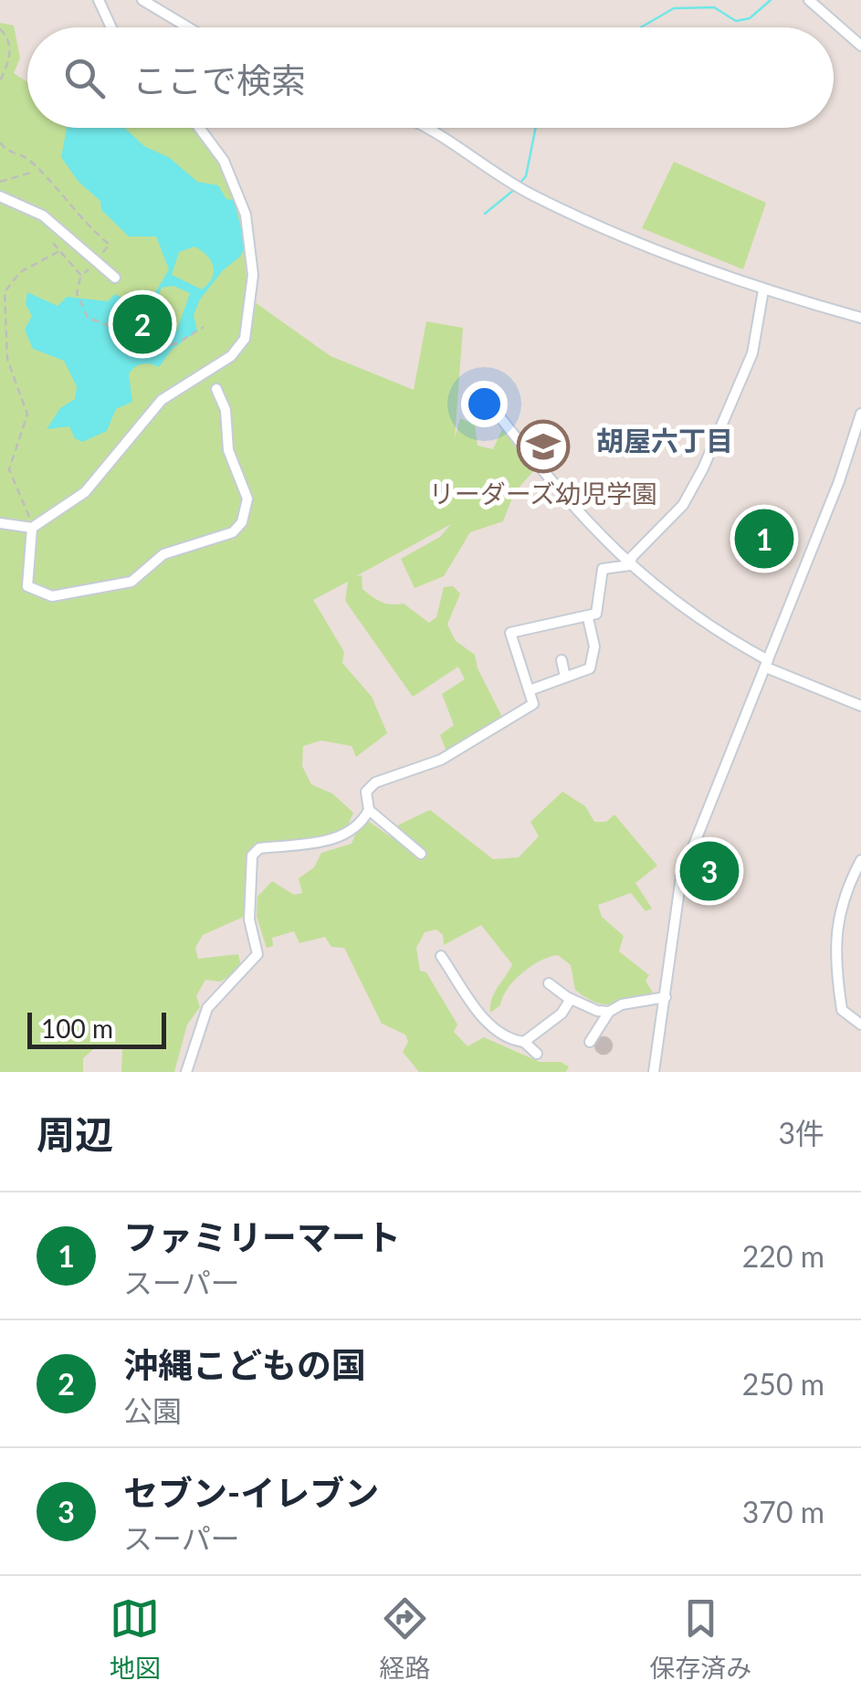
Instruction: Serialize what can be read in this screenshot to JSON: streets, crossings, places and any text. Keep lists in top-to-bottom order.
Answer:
{
  "districts": ["胡屋六丁目"],
  "places": {
    "school or university": ["リーダーズ幼児学園"]
  },
  "scale_bar": "100 m",
  "page": {
    "search": "ここで検索",
    "pins": ["2", "1", "3"],
    "scale": "100 m",
    "heading": ["周辺", "3件"],
    "list": [
      {
        "mark": "1",
        "name": "ファミリーマート",
        "note": "スーパー",
        "value": "220 m"
      },
      {
        "mark": "2",
        "name": "沖縄こどもの国",
        "note": "公園",
        "value": "250 m"
      },
      {
        "mark": "3",
        "name": "セブン-イレブン",
        "note": "スーパー",
        "value": "370 m"
      }
    ],
    "nav": ["地図", "経路", "保存済み"]
  }
}
